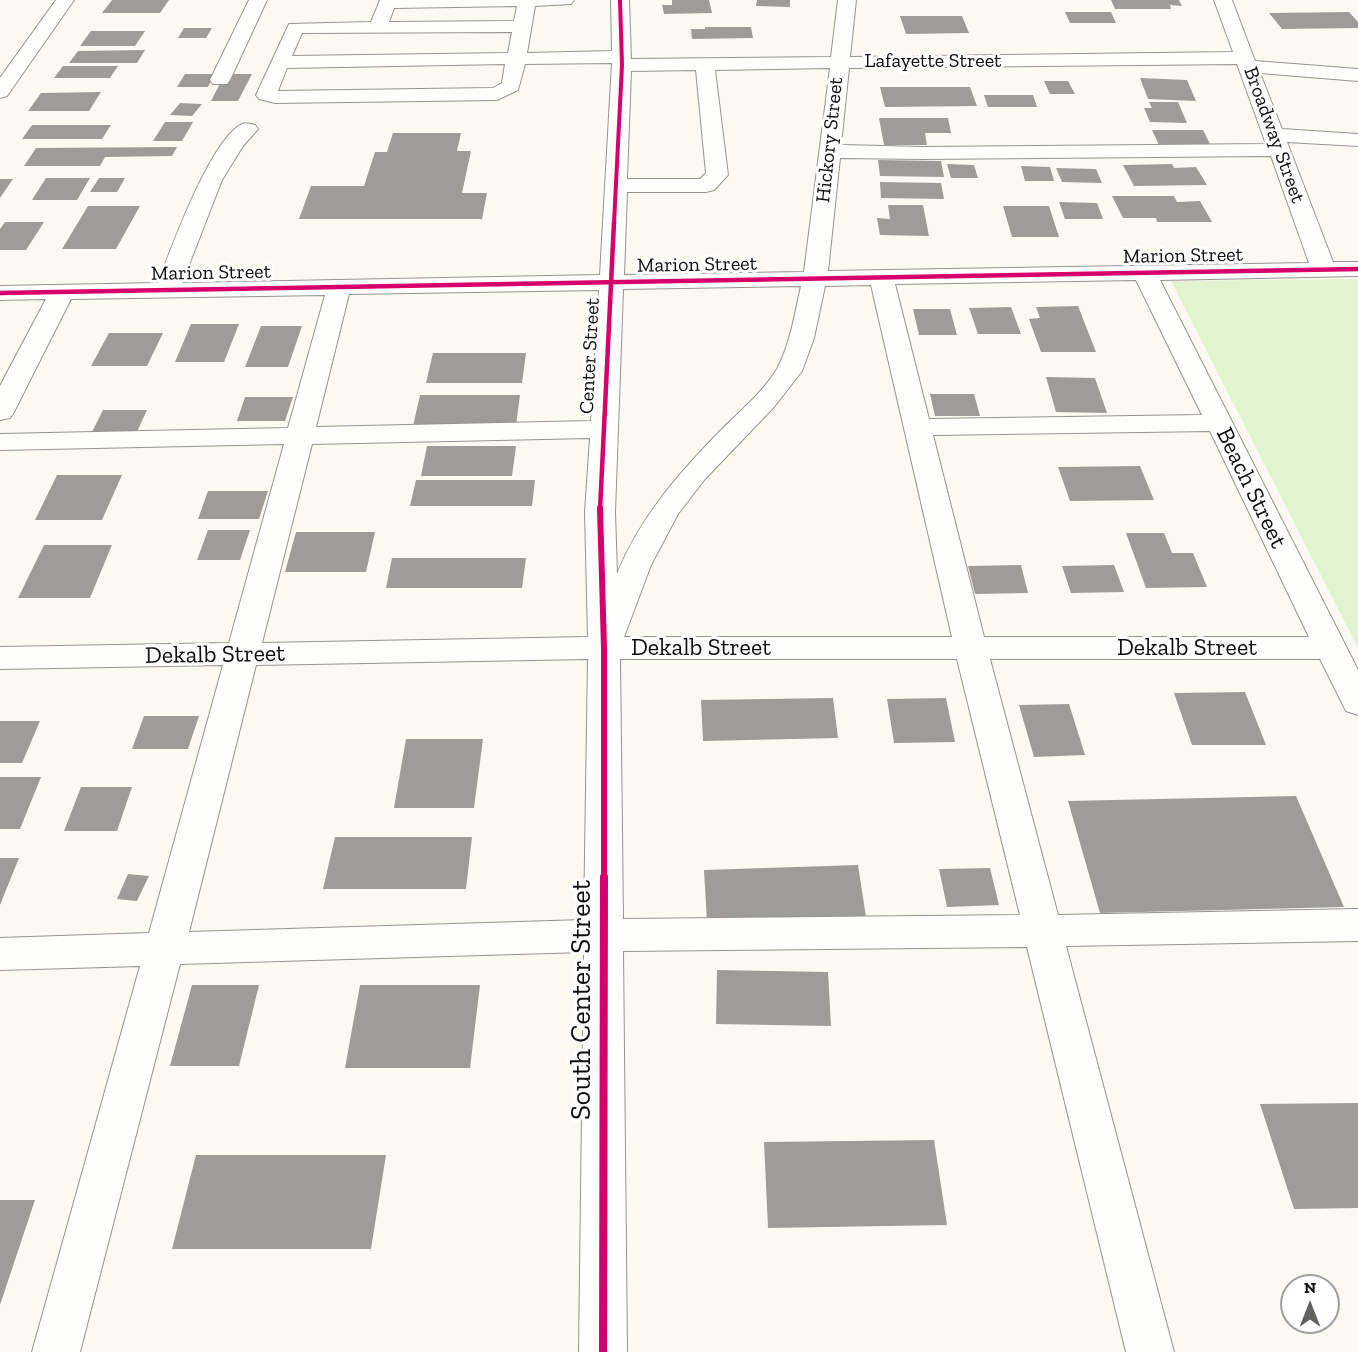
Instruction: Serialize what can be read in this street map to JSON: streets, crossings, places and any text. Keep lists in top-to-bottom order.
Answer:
{
  "streets": {
    "street": [
      "Lafayette Street",
      "Broadway Street",
      "Hickory Street",
      "Marion Street",
      "Center Street",
      "Beach Street",
      "Dekalb Street",
      "South Center Street"
    ]
  },
  "crossings": [
    ["Lafayette Street", "Broadway Street"],
    ["Lafayette Street", "Hickory Street"],
    ["Lafayette Street", "Center Street"],
    ["Broadway Street", "Marion Street"],
    ["Hickory Street", "Marion Street"],
    ["Marion Street", "Center Street"],
    ["Marion Street", "Beach Street"],
    ["Center Street", "Dekalb Street"],
    ["Center Street", "South Center Street"],
    ["Beach Street", "Dekalb Street"],
    ["Dekalb Street", "South Center Street"]
  ],
  "north": "top"
}
